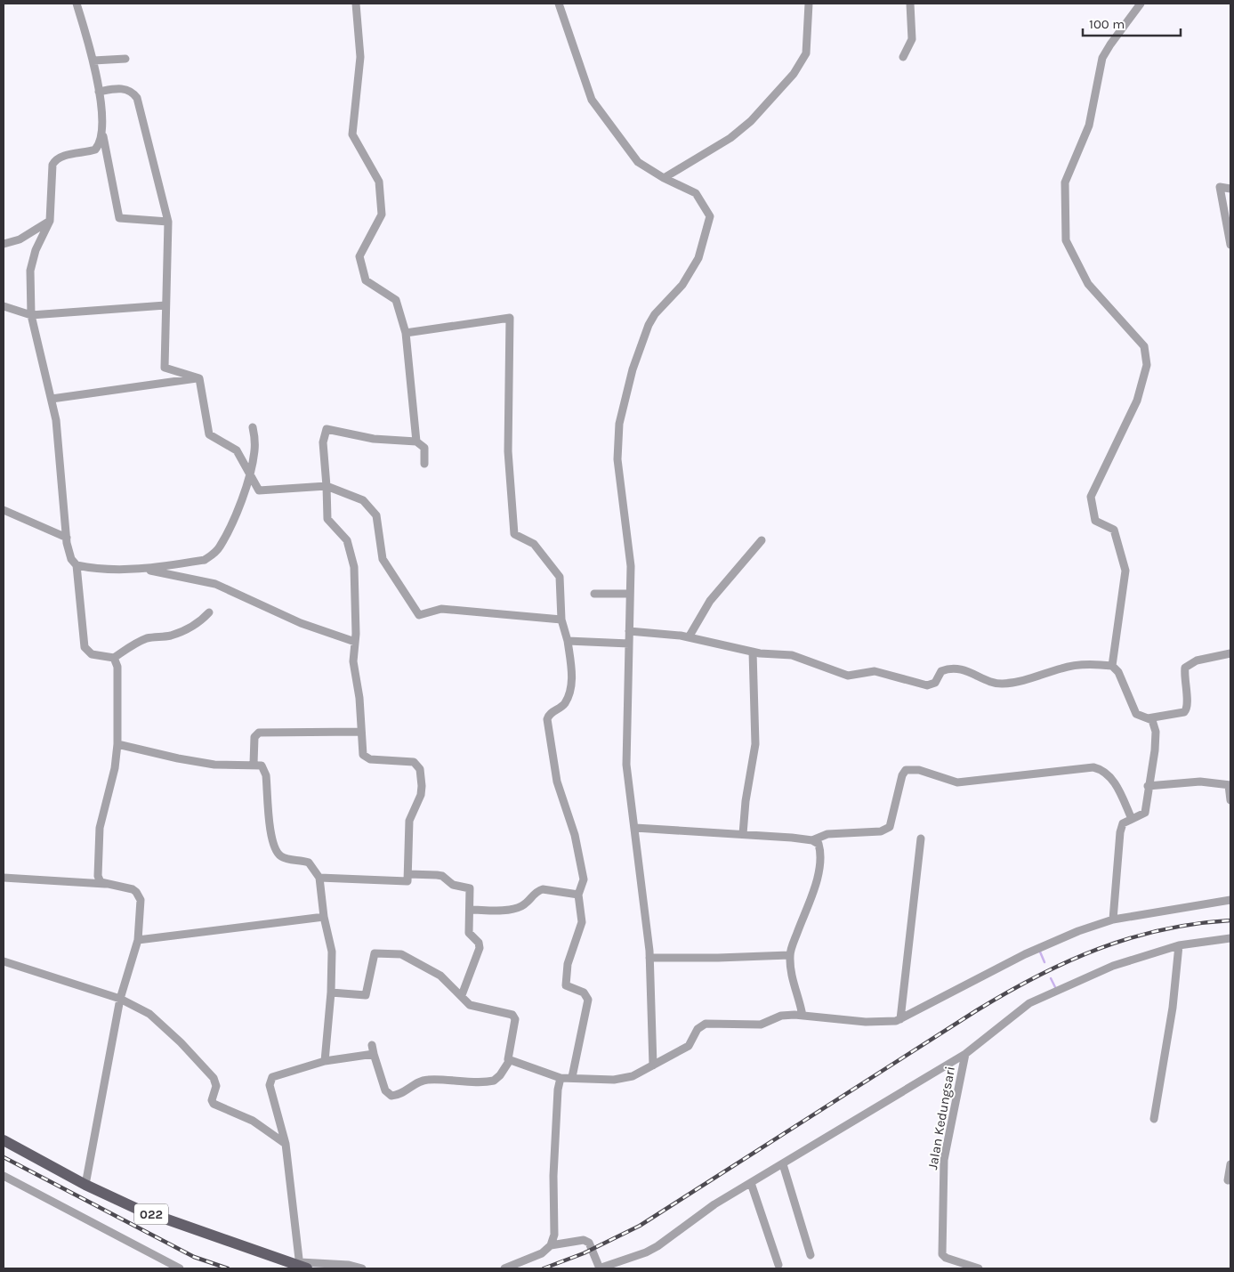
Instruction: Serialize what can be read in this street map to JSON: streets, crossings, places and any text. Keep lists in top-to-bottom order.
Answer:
{
  "streets": {
    "main road": ["022"],
    "street": ["Jalan Kedungsari"]
  },
  "scale_bar": "100 m"
}
